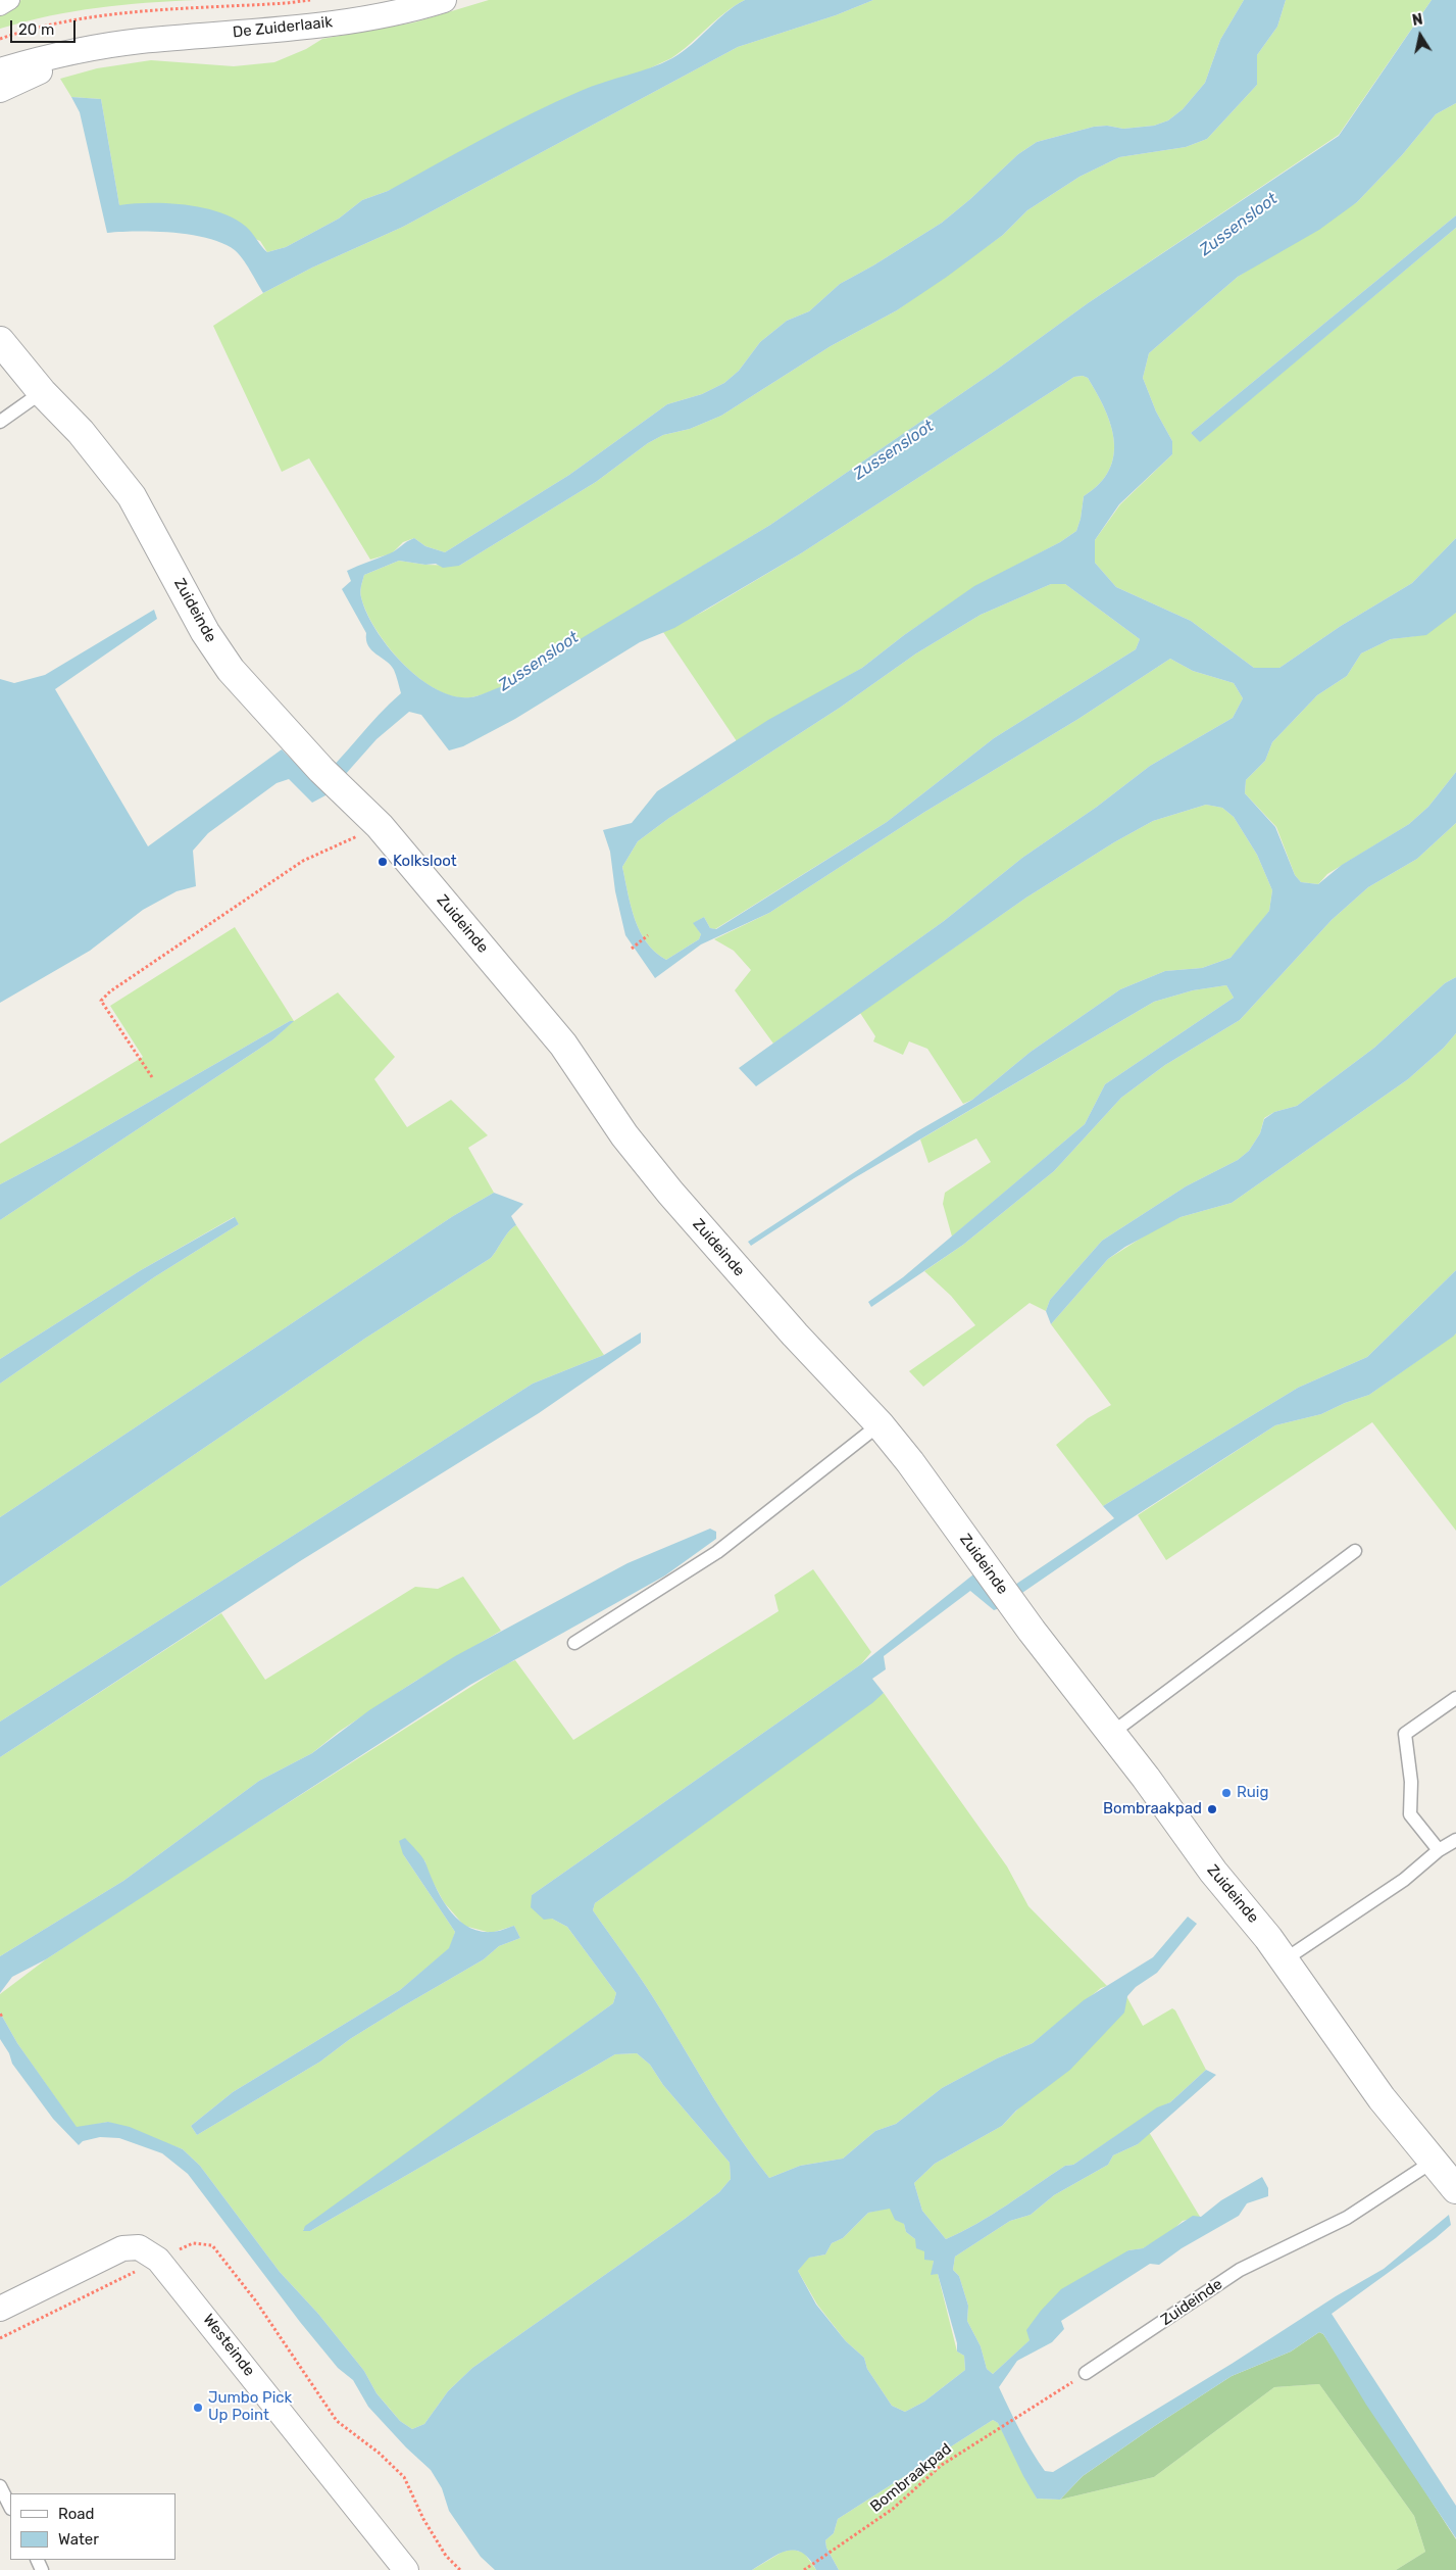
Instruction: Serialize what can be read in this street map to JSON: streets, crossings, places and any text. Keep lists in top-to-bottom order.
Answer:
{
  "streets": {
    "street": ["De Zuiderlaaik", "Zuideinde", "Westeinde"],
    "path": ["Bombraakpad"]
  },
  "crossings": [
    ["Zuideinde", "Bombraakpad"]
  ],
  "water": ["Zussensloot"],
  "places": [
    "Kolksloot",
    "Ruig",
    "Bombraakpad",
    "Jumbo Pick Up Point"
  ],
  "legend": ["Road", "Water"],
  "scale_bar": "20 m",
  "north": "top"
}
